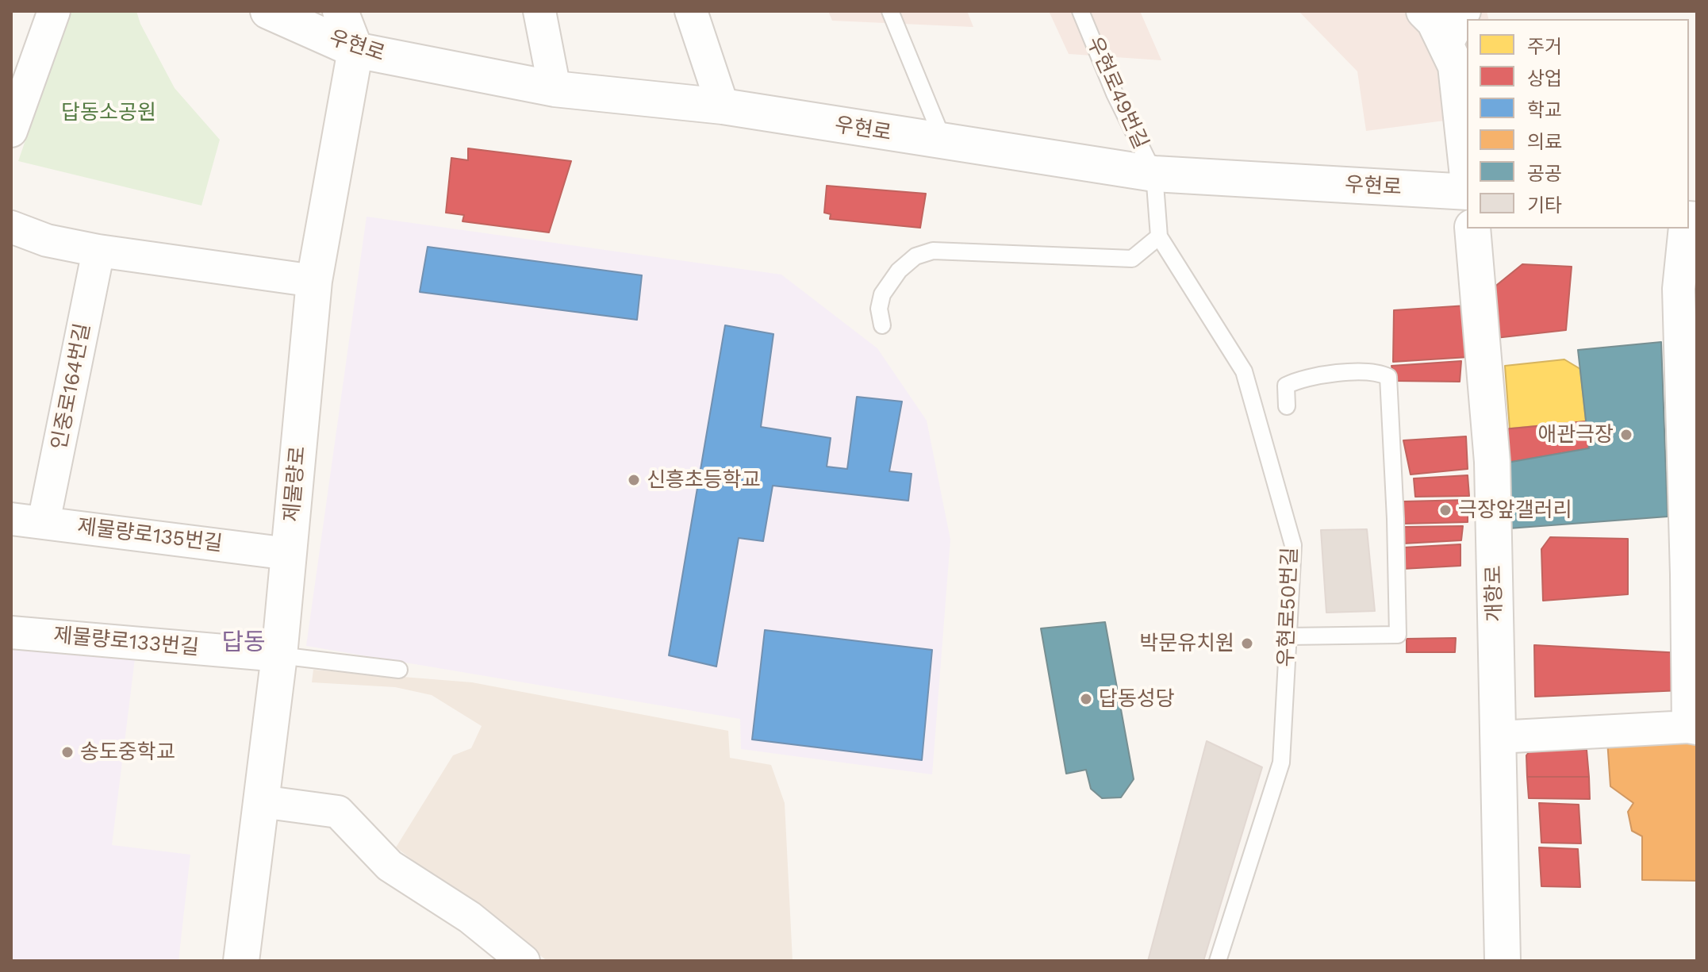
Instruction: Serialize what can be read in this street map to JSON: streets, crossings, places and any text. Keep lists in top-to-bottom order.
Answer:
{
  "streets": {
    "street": [
      "우현로",
      "인중로164번길",
      "제물량로",
      "제물량로135번길",
      "개항로",
      "제물량로133번길"
    ],
    "lane": ["우현로49번길", "우현로50번길"]
  },
  "crossings": [
    ["우현로", "우현로49번길"],
    ["우현로", "제물량로"],
    ["인중로164번길", "제물량로135번길"],
    ["제물량로", "제물량로135번길"],
    ["제물량로", "제물량로133번길"]
  ],
  "districts": ["답동"],
  "parks": ["답동소공원"],
  "places": [
    "애관극장",
    "신흥초등학교",
    "극장앞갤러리",
    "박문유치원",
    "답동성당",
    "송도중학교"
  ],
  "legend": [
    "주거",
    "상업",
    "학교",
    "의료",
    "공공",
    "기타"
  ]
}
